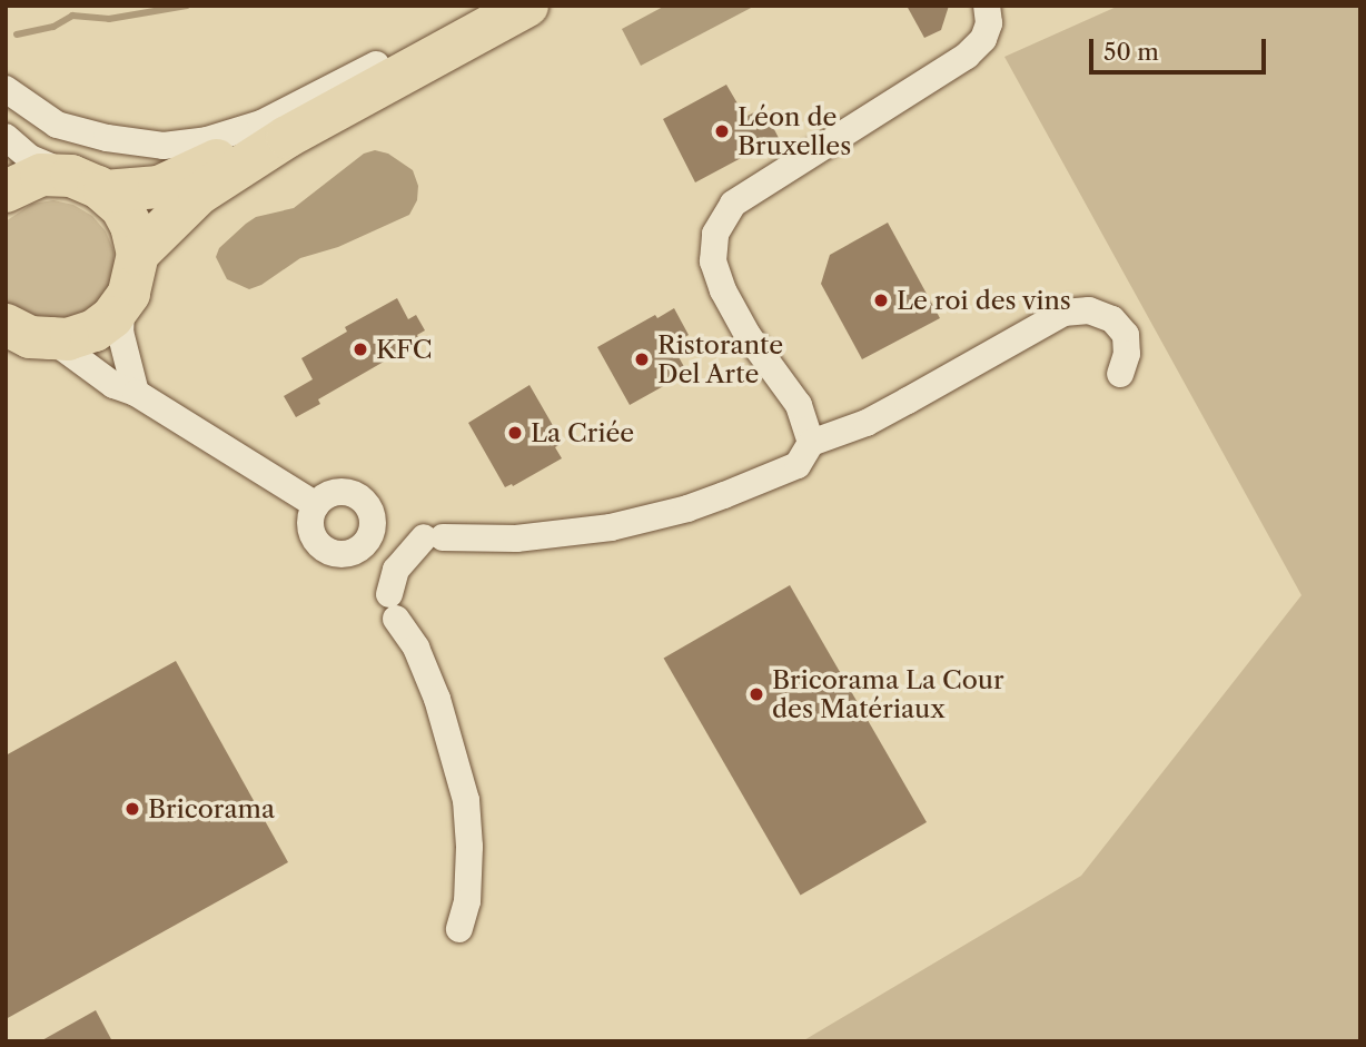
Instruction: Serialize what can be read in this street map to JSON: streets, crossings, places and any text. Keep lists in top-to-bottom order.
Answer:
{
  "places": [
    "Léon de Bruxelles",
    "Le roi des vins",
    "KFC",
    "Ristorante Del Arte",
    "La Criée",
    "Bricorama La Cour des Matériaux",
    "Bricorama"
  ],
  "scale_bar": "50 m"
}
